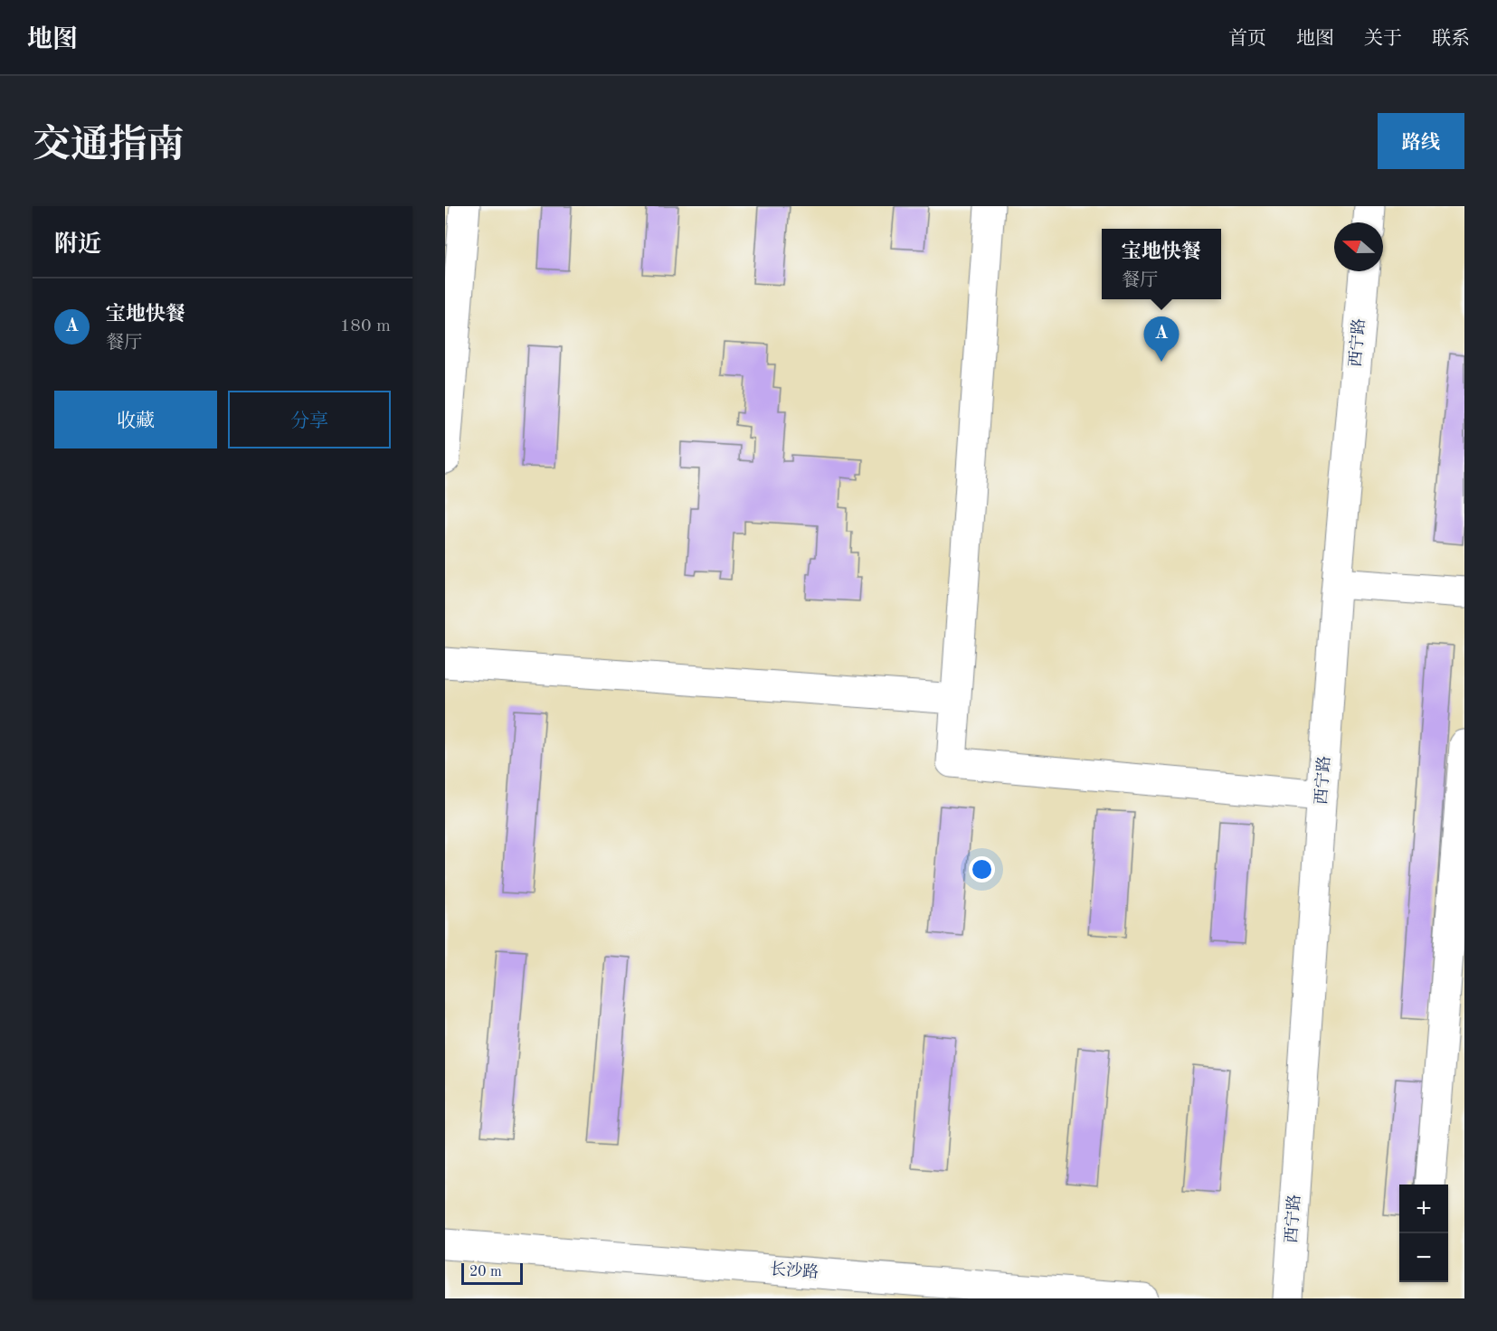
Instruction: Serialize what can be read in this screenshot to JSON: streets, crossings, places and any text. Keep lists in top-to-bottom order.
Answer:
{
  "streets": {
    "street": ["西宁路", "长沙路"]
  },
  "scale_bar": "20 m",
  "north": "left",
  "page": {
    "header": "地图",
    "nav": [
      "首页",
      "地图",
      "关于",
      "联系"
    ],
    "title": "交通指南",
    "buttons": [
      "路线",
      ["收藏", "分享"]
    ],
    "heading": "附近",
    "popup": ["宝地快餐", "餐厅"],
    "list": [
      {
        "mark": "A",
        "name": "宝地快餐",
        "note": "餐厅",
        "value": "180 m"
      }
    ],
    "pins": "A",
    "map_buttons": ["+", "−"],
    "scale": "20 m"
  }
}
